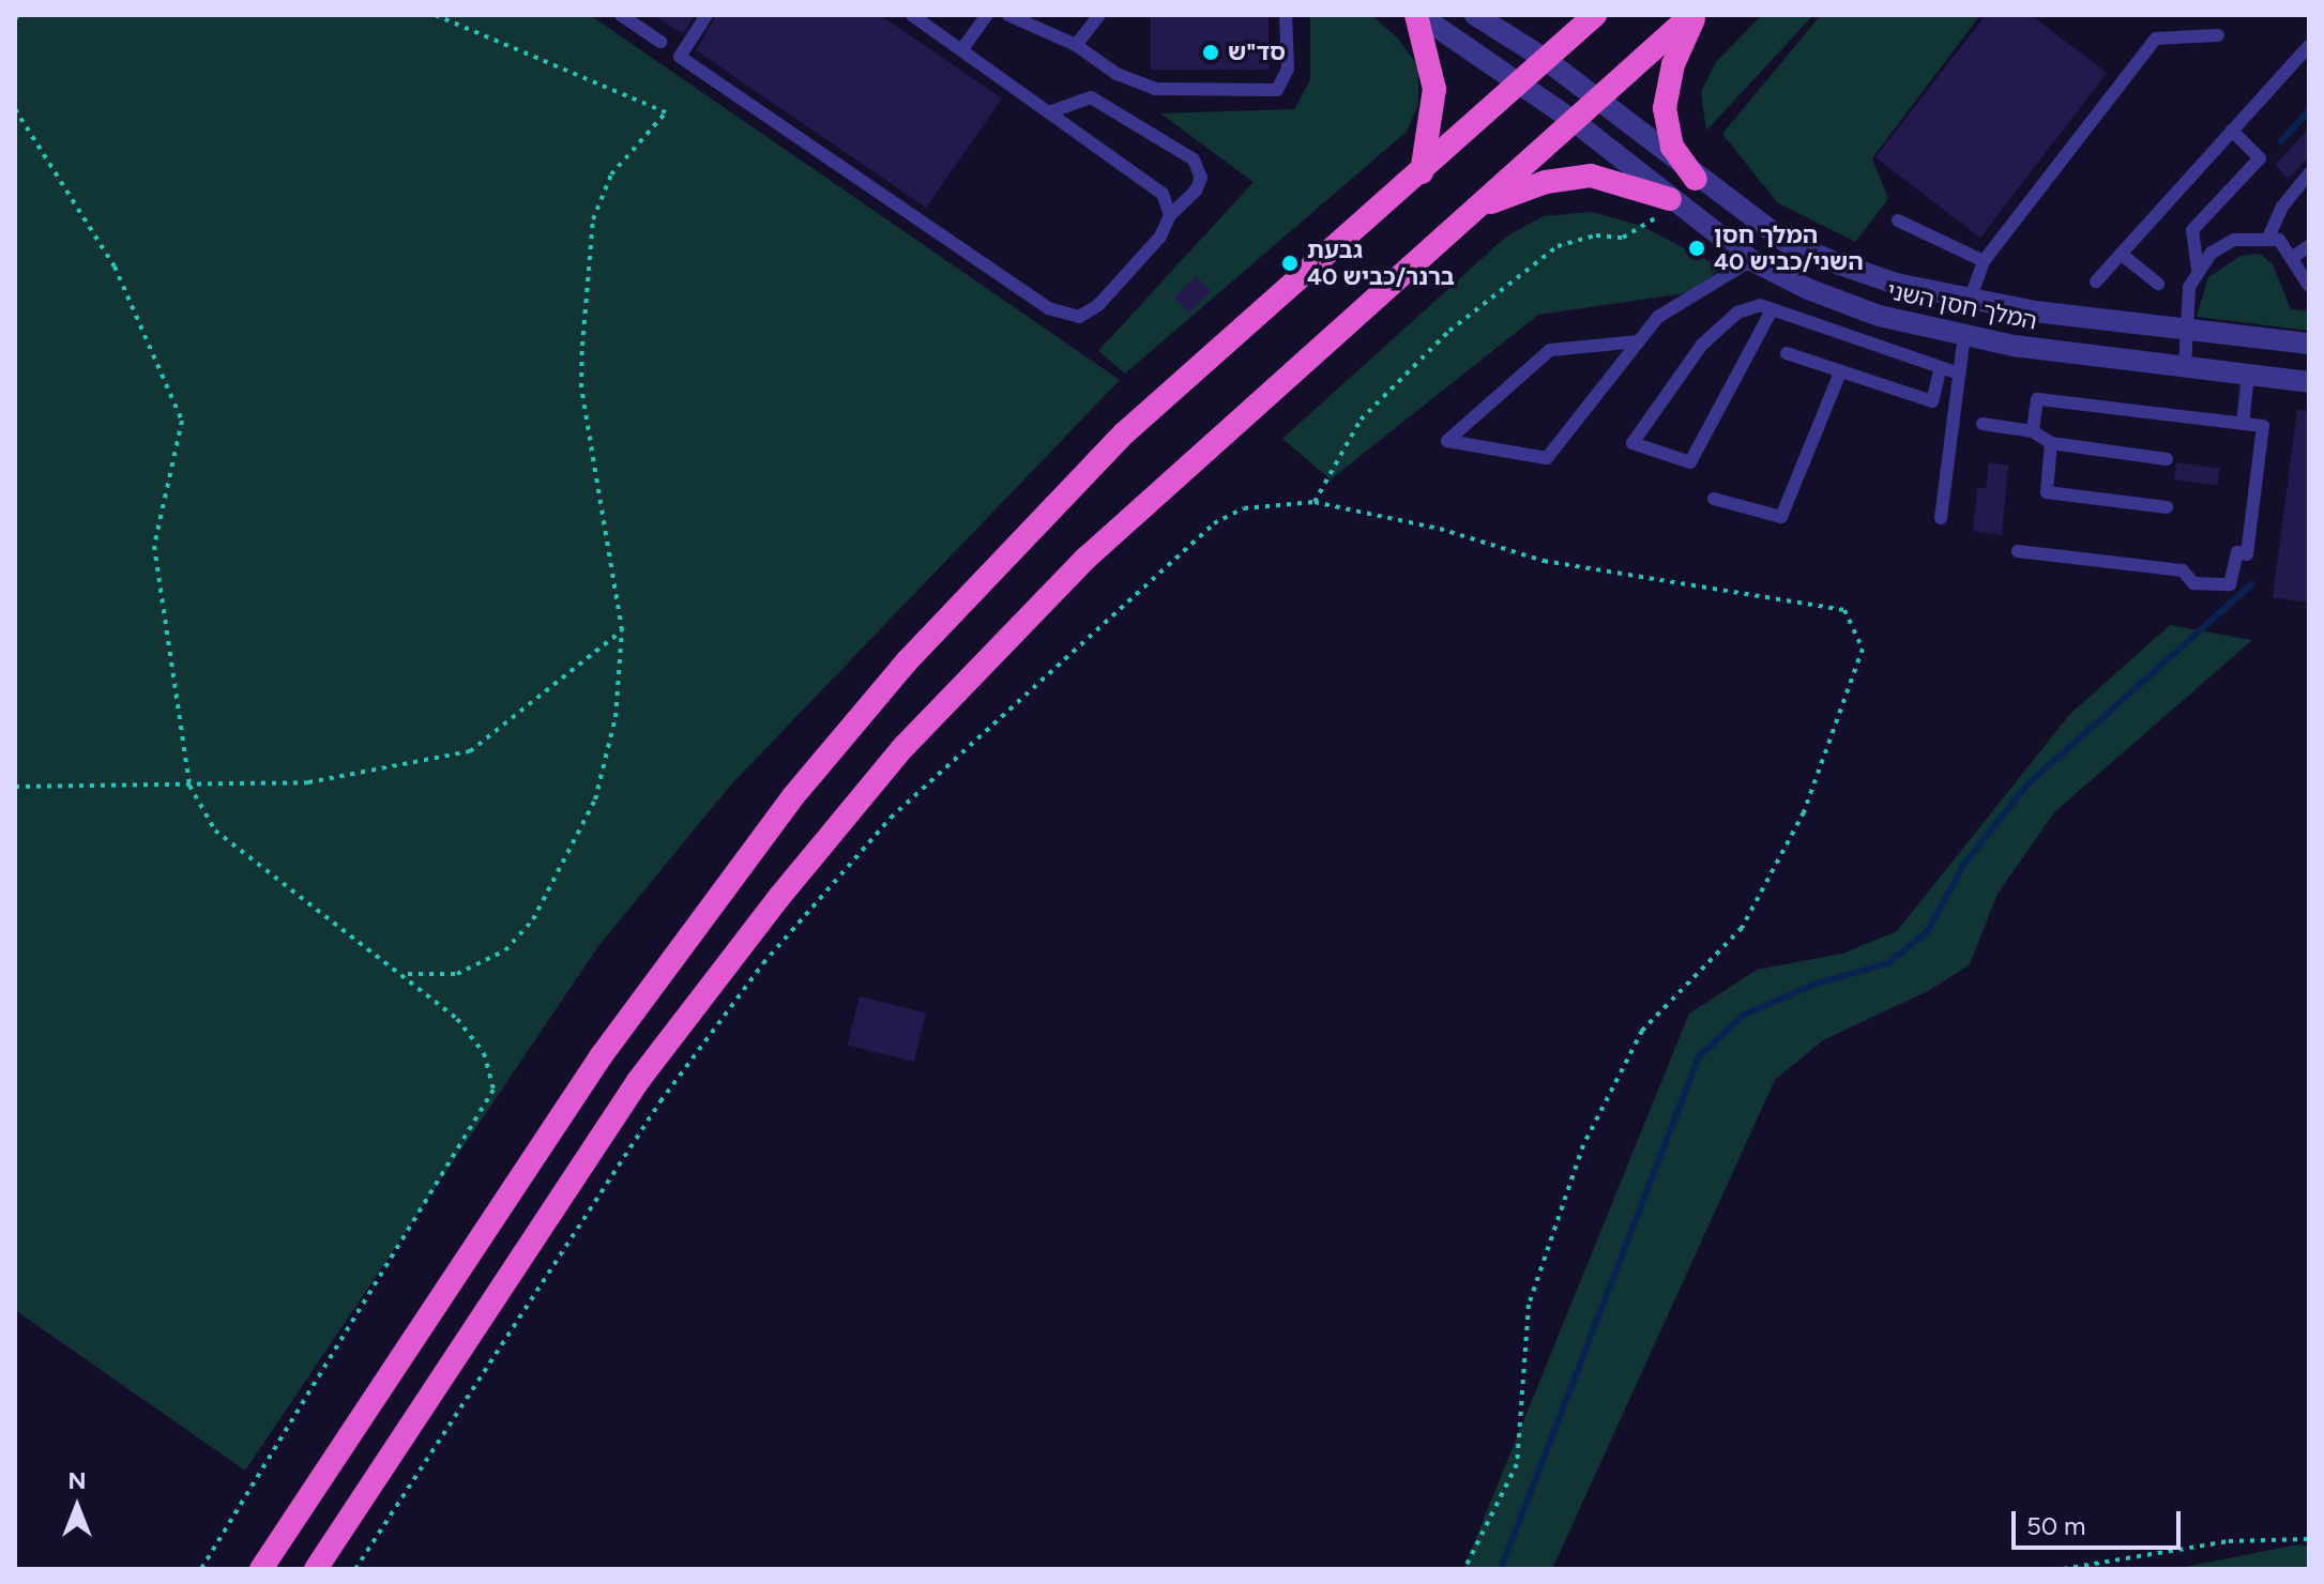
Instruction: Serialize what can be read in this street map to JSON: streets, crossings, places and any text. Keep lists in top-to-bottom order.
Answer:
{
  "streets": {
    "street": ["המלך חסן השני"]
  },
  "places": ["סד\"ש", "המלך חסן השני/כביש 40", "גבעת ברנר/כביש 40"],
  "scale_bar": "50 m",
  "north": "top"
}
